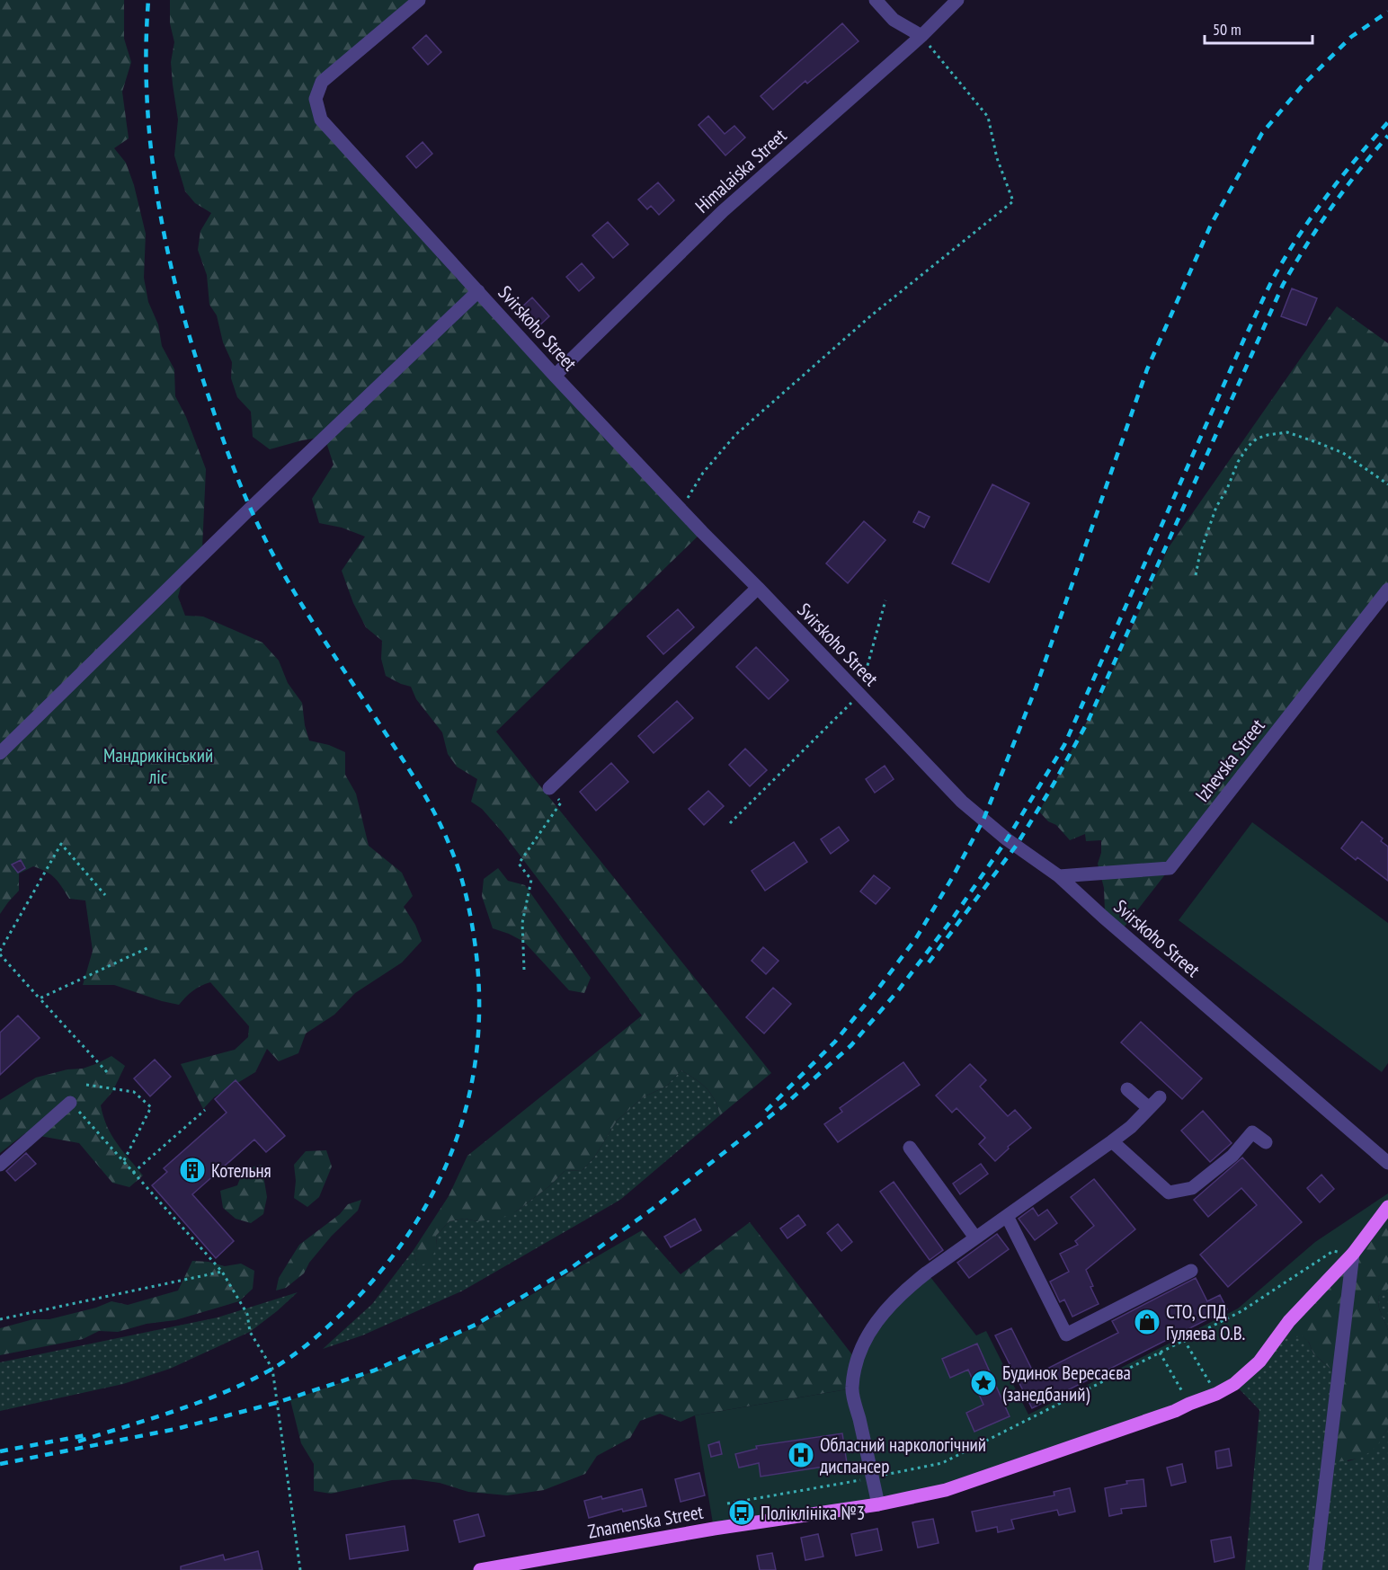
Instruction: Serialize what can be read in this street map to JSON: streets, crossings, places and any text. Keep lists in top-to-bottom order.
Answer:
{
  "streets": {
    "main road": ["Znamenska Street"],
    "street": ["Himalaiska Street", "Svirskoho Street", "Izhevska Street"]
  },
  "crossings": [
    ["Himalaiska Street", "Svirskoho Street"],
    ["Svirskoho Street", "Izhevska Street"]
  ],
  "parks": ["Мандрикінський ліс"],
  "places": {
    "building": ["Котельня"],
    "shop": ["СТО, СПД Гуляева О.В."],
    "place": ["Будинок Вересаєва (занедбаний)"],
    "hospital": ["Обласний наркологічний диспансер"],
    "bus stop": ["Поліклініка №3"]
  },
  "scale_bar": "50 m"
}
